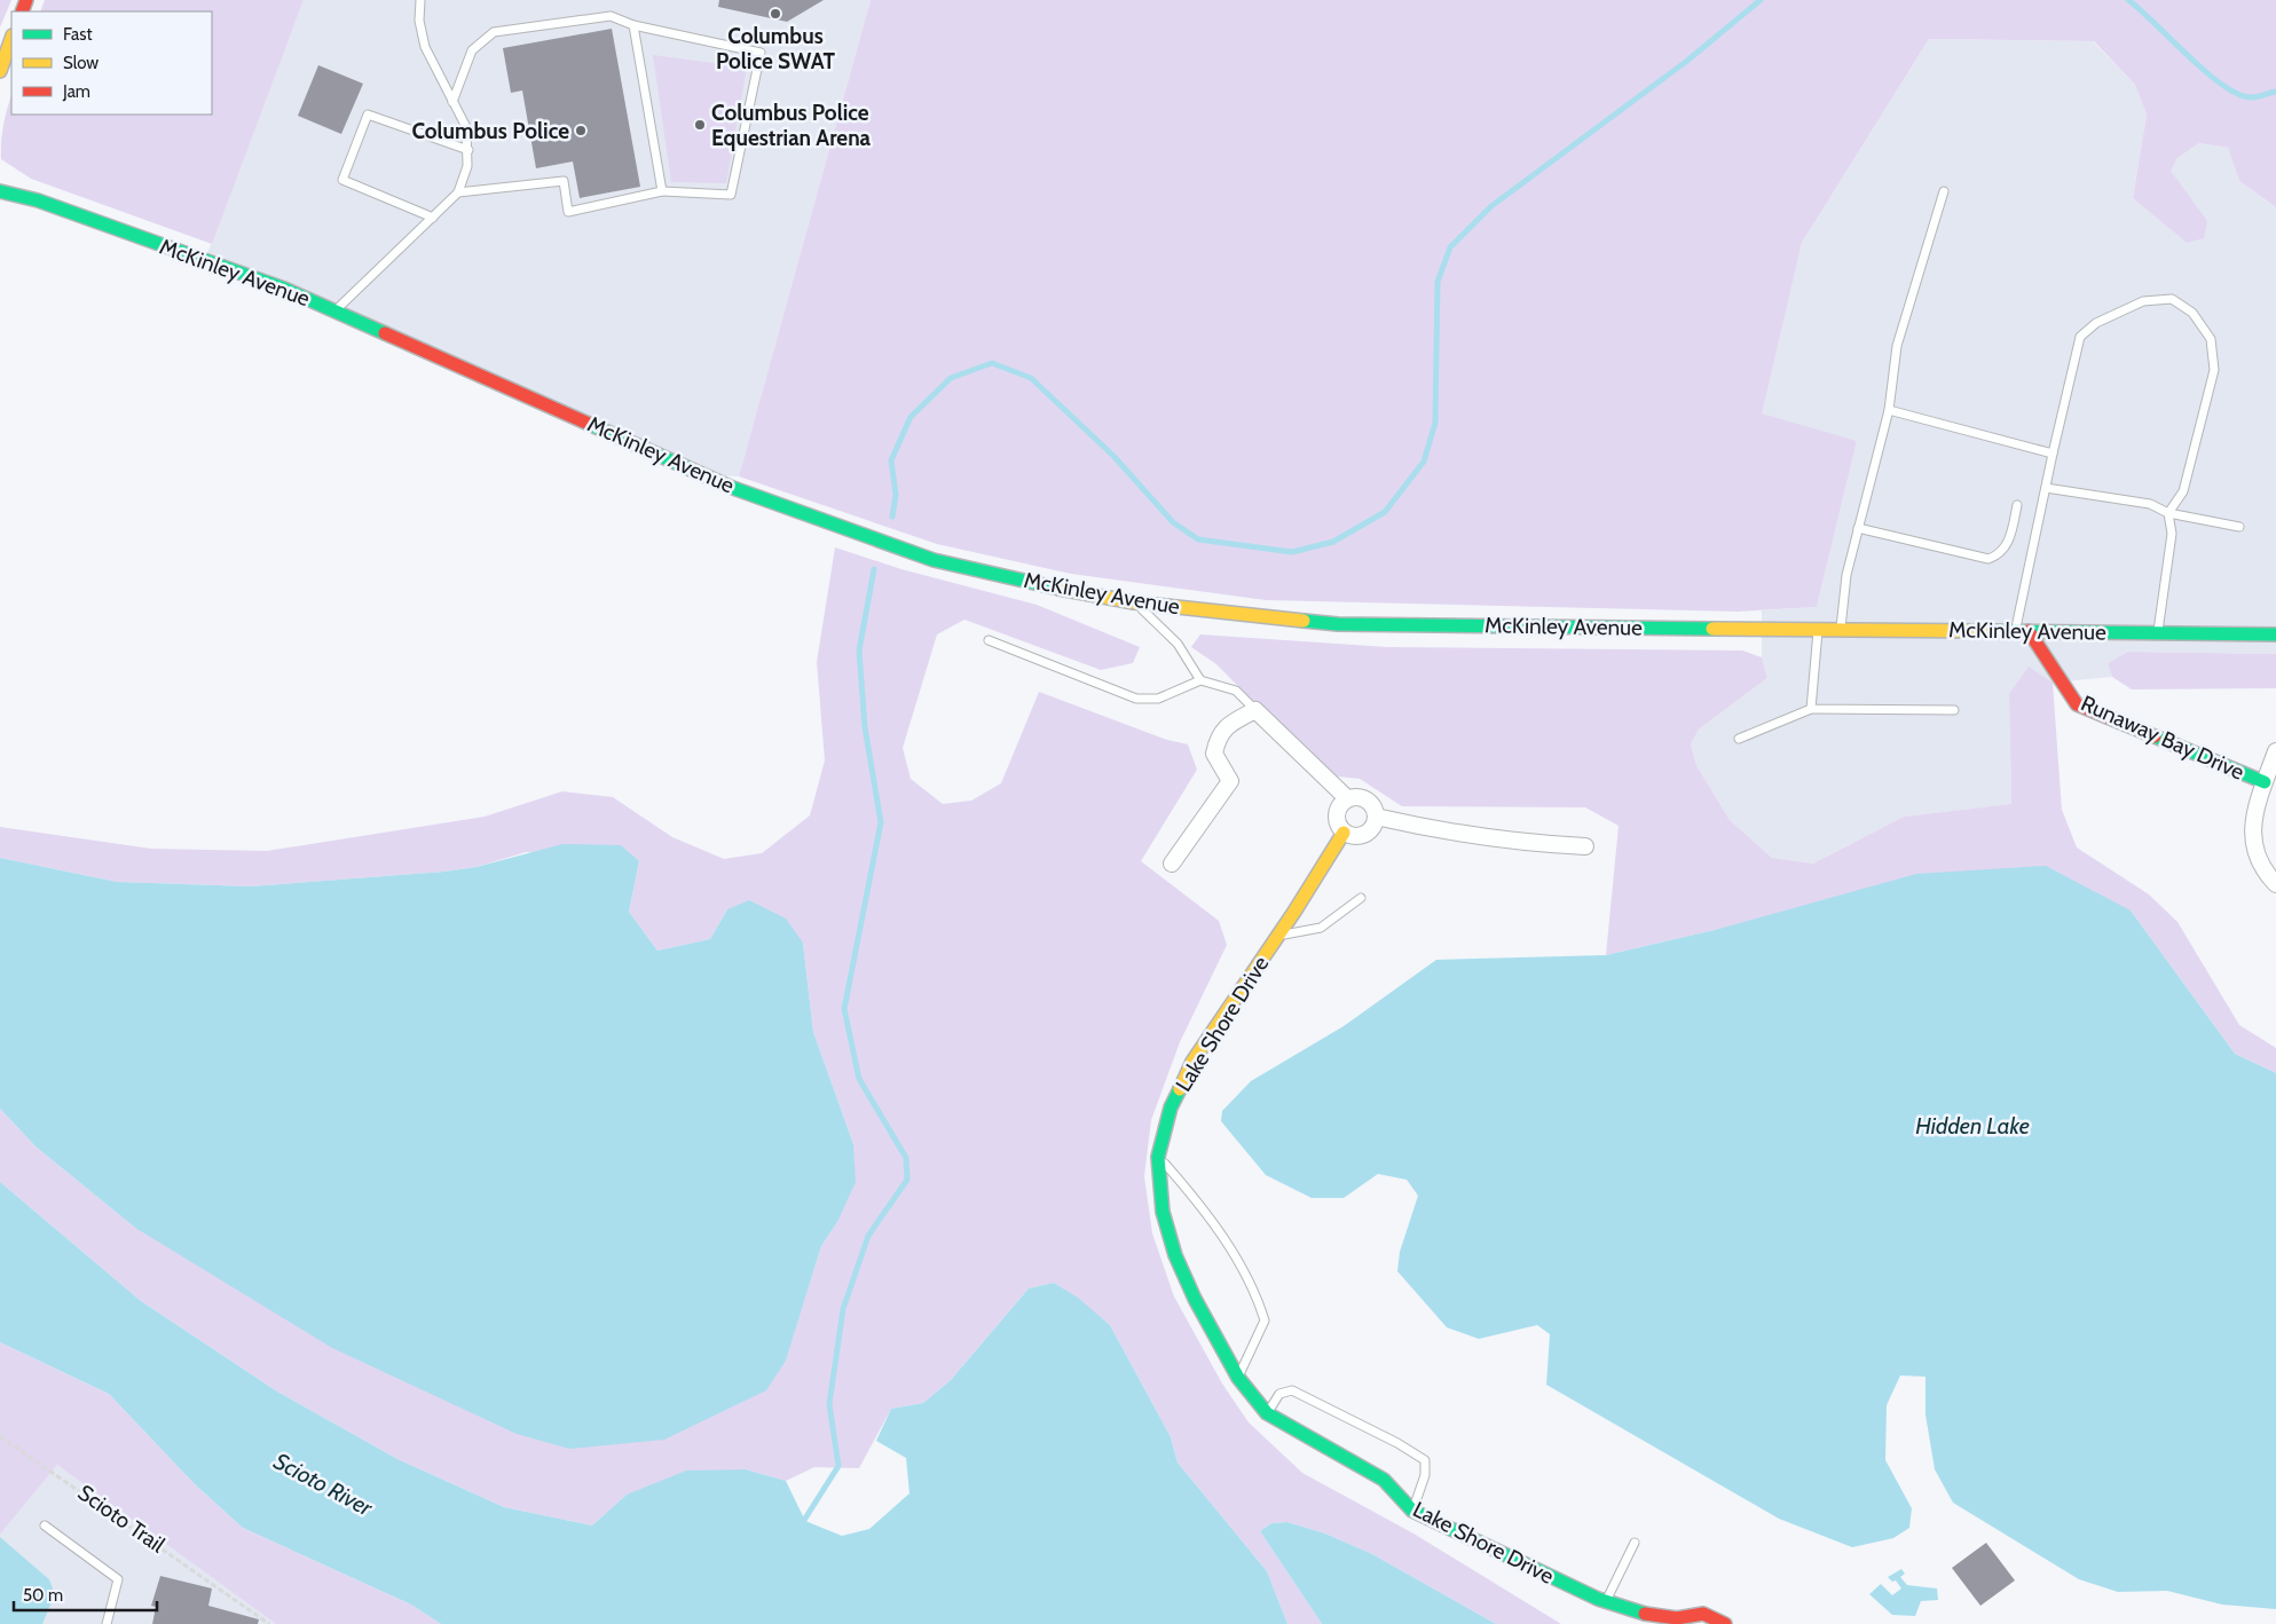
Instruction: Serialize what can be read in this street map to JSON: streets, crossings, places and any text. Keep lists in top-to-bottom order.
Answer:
{
  "streets": {
    "main road": ["McKinley Avenue", "Runaway Bay Drive", "Lake Shore Drive"],
    "path": ["Scioto Trail"]
  },
  "crossings": [
    ["McKinley Avenue", "Runaway Bay Drive"]
  ],
  "water": ["Hidden Lake", "Scioto River"],
  "places": ["Columbus Police SWAT", "Columbus Police Equestrian Arena", "Columbus Police"],
  "legend": ["Fast", "Slow", "Jam"],
  "scale_bar": "50 m"
}
